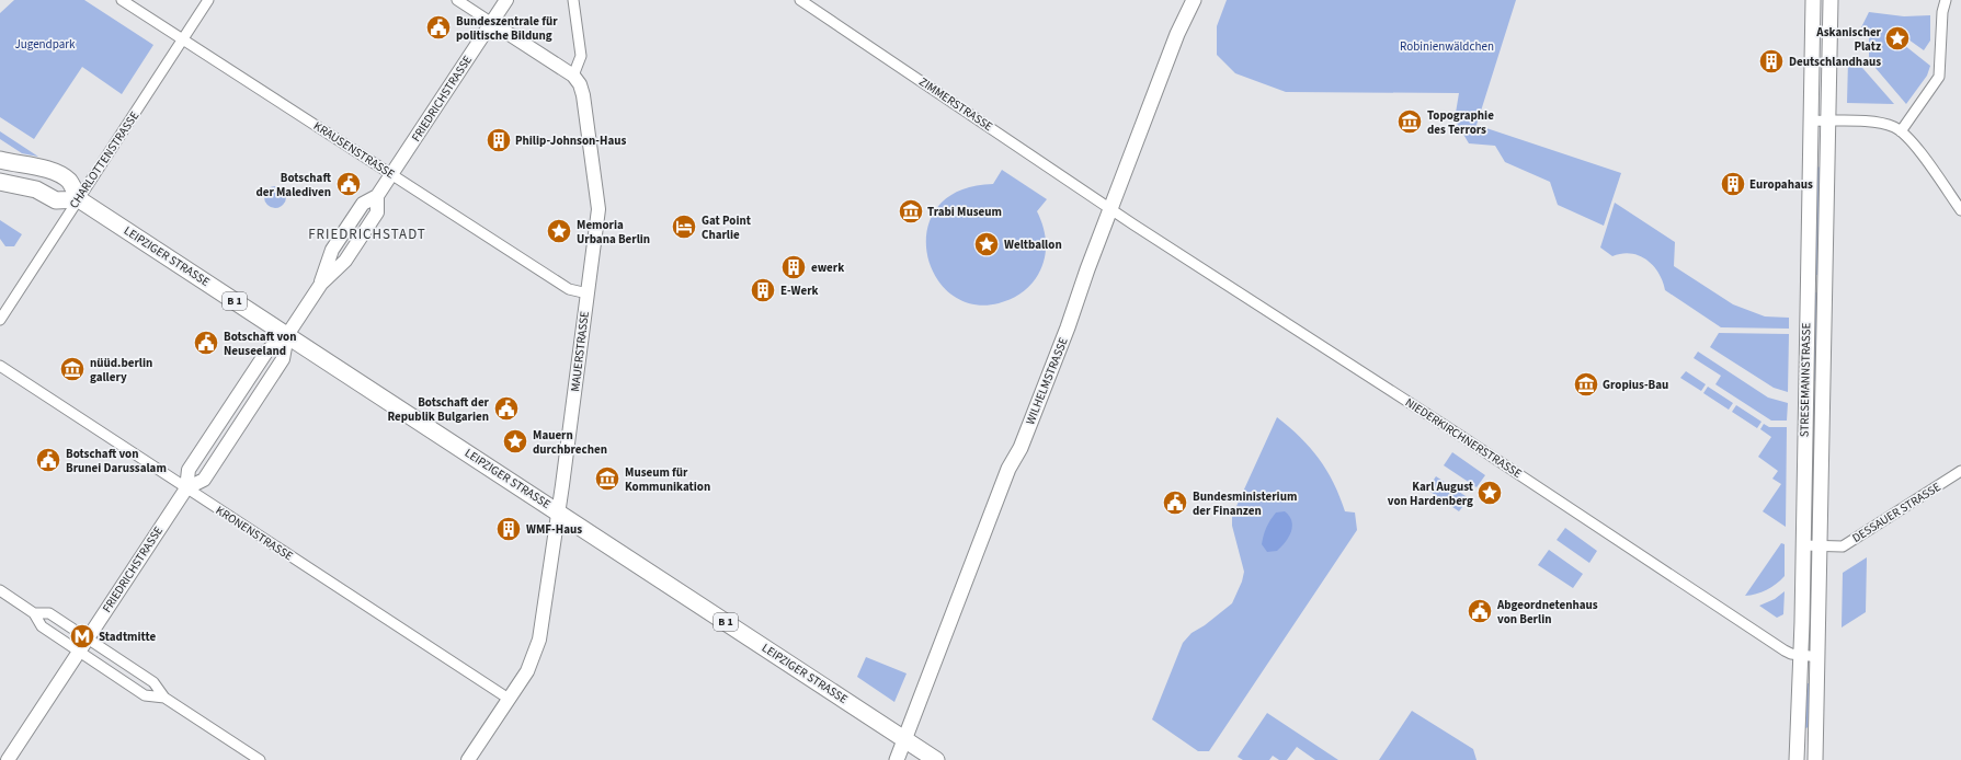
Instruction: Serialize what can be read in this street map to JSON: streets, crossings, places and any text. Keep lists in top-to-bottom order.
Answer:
{
  "streets": {
    "main road": [
      "LEIPZIGER STRASSE",
      "B 1",
      "STRESEMANNSTRASSE",
      "WILHELMSTRASSE"
    ],
    "street": [
      "FRIEDRICHSTRASSE",
      "ZIMMERSTRASSE",
      "KRAUSENSTRASSE",
      "CHARLOTTENSTRASSE",
      "MAUERSTRASSE",
      "NIEDERKIRCHNERSTRASSE",
      "DESSAUER STRASSE",
      "KRONENSTRASSE"
    ]
  },
  "crossings": [
    ["FRIEDRICHSTRASSE", "KRAUSENSTRASSE"],
    ["FRIEDRICHSTRASSE", "LEIPZIGER STRASSE"],
    ["FRIEDRICHSTRASSE", "KRONENSTRASSE"],
    ["ZIMMERSTRASSE", "WILHELMSTRASSE"],
    ["ZIMMERSTRASSE", "NIEDERKIRCHNERSTRASSE"],
    ["KRAUSENSTRASSE", "CHARLOTTENSTRASSE"],
    ["KRAUSENSTRASSE", "MAUERSTRASSE"],
    ["CHARLOTTENSTRASSE", "LEIPZIGER STRASSE"],
    ["LEIPZIGER STRASSE", "MAUERSTRASSE"],
    ["LEIPZIGER STRASSE", "WILHELMSTRASSE"],
    ["MAUERSTRASSE", "KRONENSTRASSE"],
    ["STRESEMANNSTRASSE", "NIEDERKIRCHNERSTRASSE"],
    ["STRESEMANNSTRASSE", "DESSAUER STRASSE"],
    ["WILHELMSTRASSE", "NIEDERKIRCHNERSTRASSE"]
  ],
  "districts": ["FRIEDRICHSTADT"],
  "parks": ["Jugendpark", "Robinienwäldchen"],
  "places": {
    "public building": [
      "Bundeszentrale für politische Bildung",
      "Botschaft der Malediven",
      "Botschaft von Neuseeland",
      "Botschaft der Republik Bulgarien",
      "Botschaft von Brunei Darussalam",
      "Bundesministerium der Finanzen",
      "Abgeordnetenhaus von Berlin"
    ],
    "place": [
      "Askanischer Platz",
      "Memoria Urbana Berlin",
      "Weltballon",
      "Mauern durchbrechen",
      "Karl August von Hardenberg"
    ],
    "building": [
      "Deutschlandhaus",
      "Philip-Johnson-Haus",
      "Europahaus",
      "ewerk",
      "E-Werk",
      "WMF-Haus"
    ],
    "museum": [
      "Topographie des Terrors",
      "Trabi Museum",
      "nüüd.berlin gallery",
      "Gropius-Bau",
      "Museum für Kommunikation"
    ],
    "hotel": ["Gat Point Charlie"],
    "metro station": ["Stadtmitte"]
  }
}
